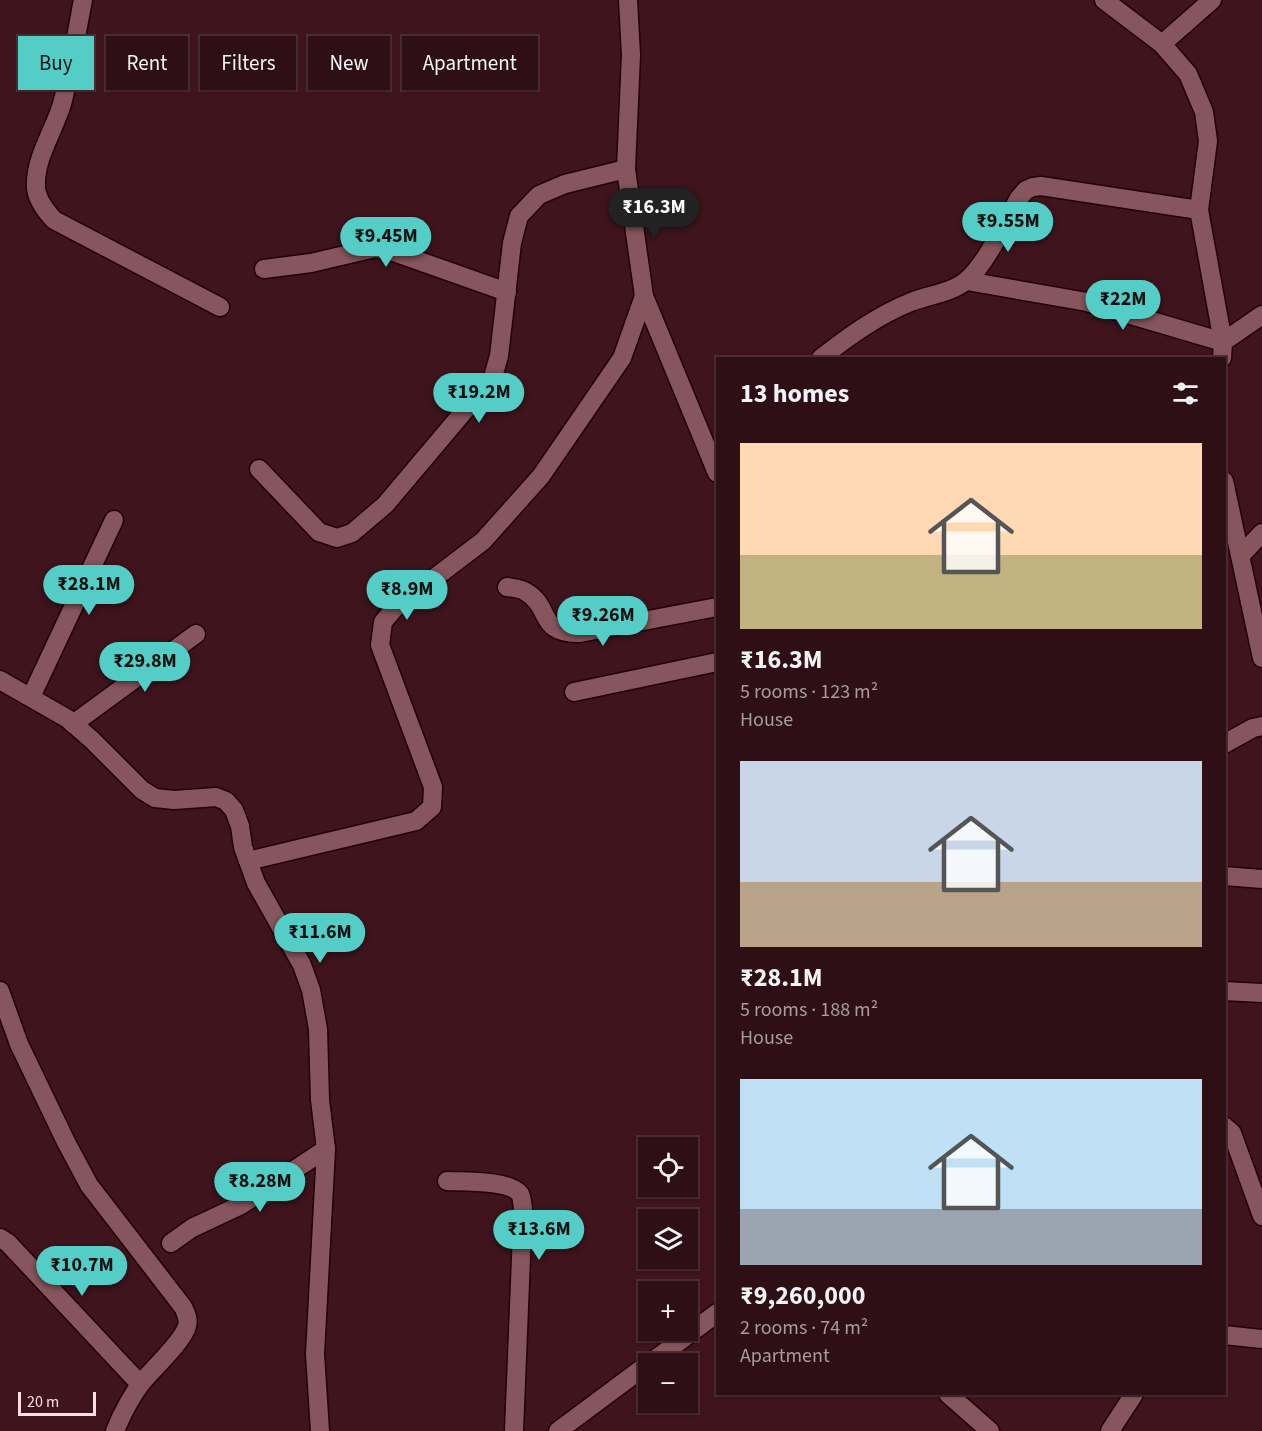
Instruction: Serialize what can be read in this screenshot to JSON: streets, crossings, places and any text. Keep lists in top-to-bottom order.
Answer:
{
  "scale_bar": "20 m",
  "page": {
    "chip": [
      "Buy",
      "Rent",
      "Filters",
      "New",
      "Apartment"
    ],
    "price": [
      "₹16.3M",
      "₹9.55M",
      "₹9.45M",
      "₹22M",
      "₹19.2M",
      "₹28.1M",
      "₹8.9M",
      "₹9.26M",
      "₹29.8M",
      "₹11.6M",
      "₹8.28M",
      "₹13.6M",
      "₹10.7M"
    ],
    "heading": "13 homes",
    "list": [
      {
        "name": "₹16.3M",
        "note": "5 rooms · 123 m² · House"
      },
      {
        "name": "₹28.1M",
        "note": "5 rooms · 188 m² · House"
      },
      {
        "name": "₹9,260,000",
        "note": "2 rooms · 74 m² · Apartment"
      }
    ],
    "map_buttons": ["+", "−"],
    "scale": "20 m"
  }
}
